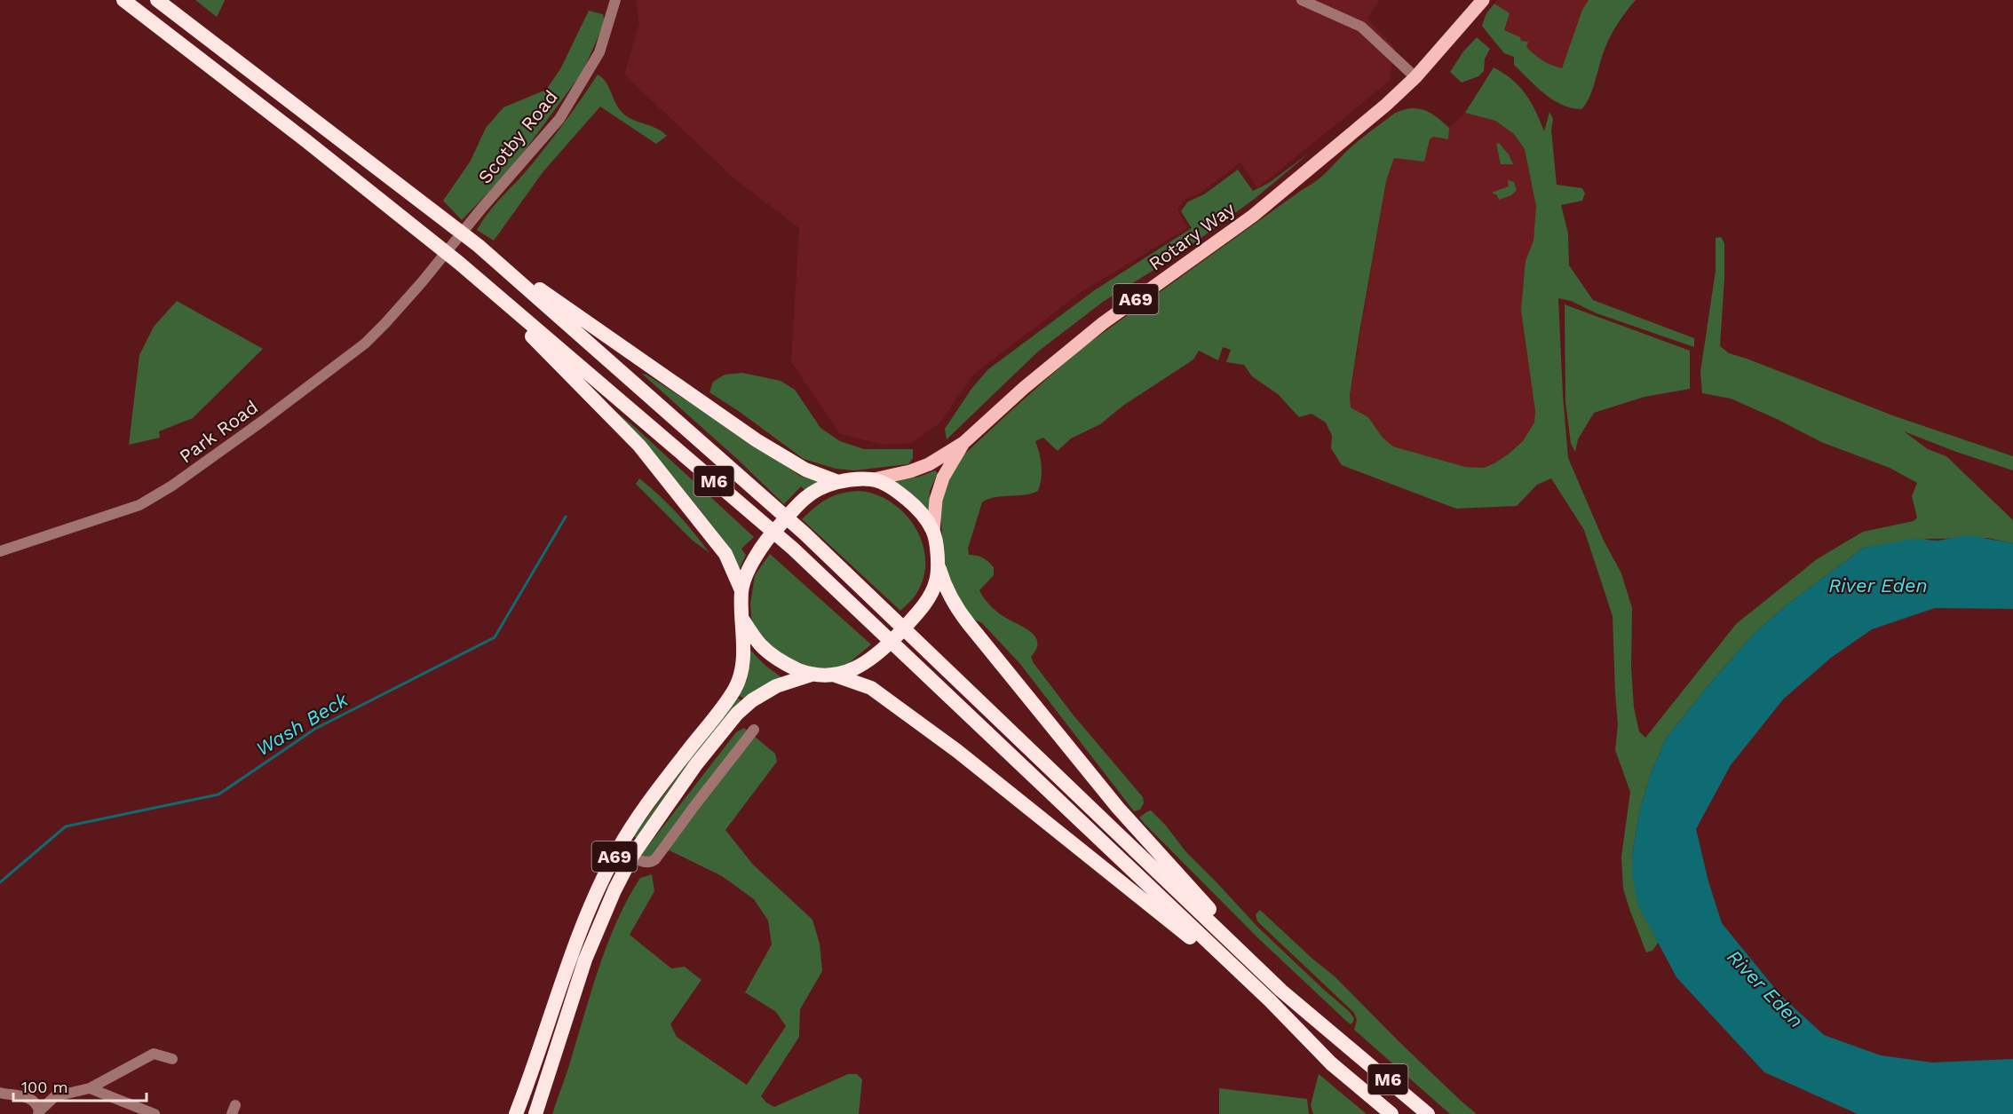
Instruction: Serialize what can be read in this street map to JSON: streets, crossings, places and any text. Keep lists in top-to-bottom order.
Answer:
{
  "streets": {
    "highway": ["A69", "M6"],
    "main road": ["Rotary Way"],
    "street": ["Scotby Road", "Park Road"]
  },
  "crossings": [
    ["Scotby Road", "Park Road"],
    ["Rotary Way", "A69"]
  ],
  "water": ["River Eden", "Wash Beck"],
  "scale_bar": "100 m"
}
